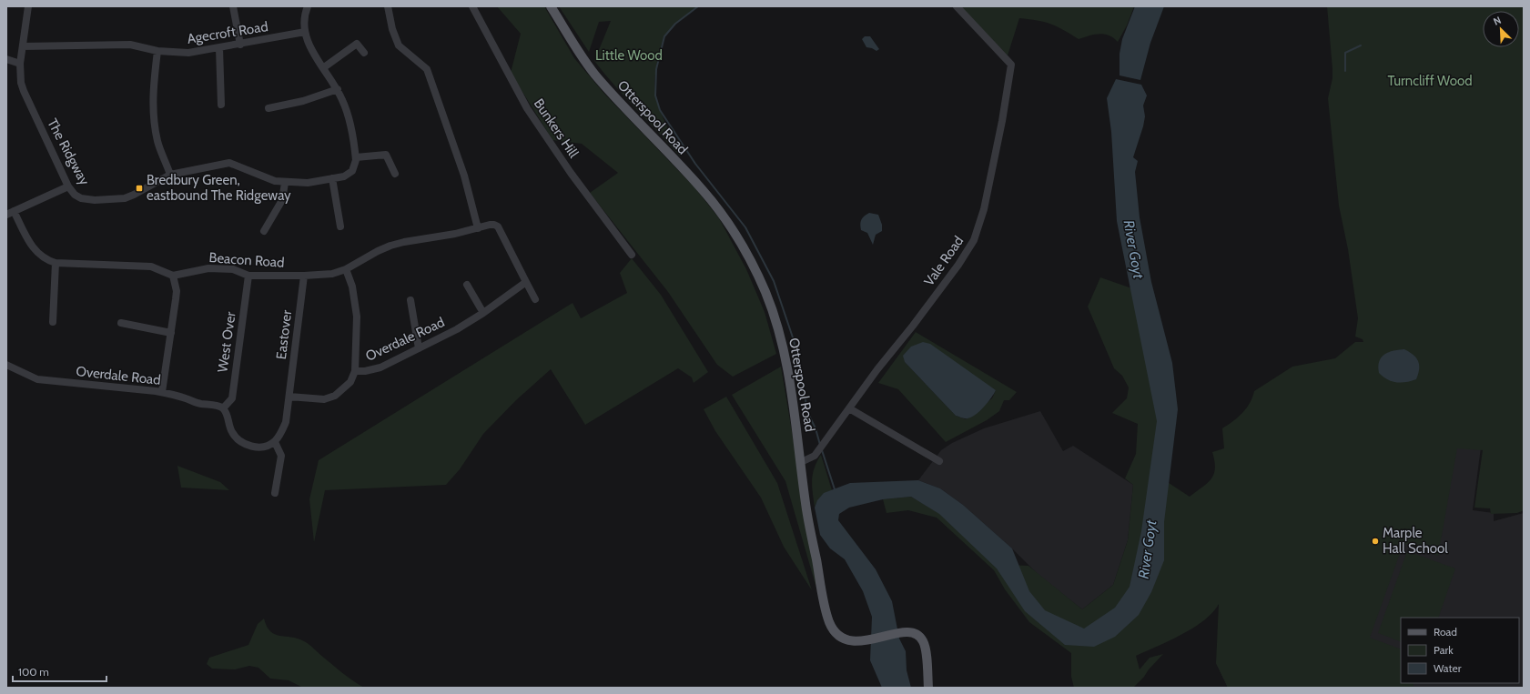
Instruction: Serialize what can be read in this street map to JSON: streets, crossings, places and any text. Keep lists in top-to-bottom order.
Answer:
{
  "streets": {
    "main road": ["Otterspool Road"],
    "street": [
      "Agecroft Road",
      "Bunkers Hill",
      "The Ridgway",
      "Beacon Road",
      "Vale Road",
      "Eastover",
      "Overdale Road",
      "West Over"
    ]
  },
  "crossings": [
    ["Agecroft Road", "The Ridgway"],
    ["Otterspool Road", "Vale Road"],
    ["Beacon Road", "Eastover"],
    ["Beacon Road", "West Over"],
    ["Eastover", "Overdale Road"],
    ["Overdale Road", "West Over"]
  ],
  "water": ["River Goyt"],
  "parks": ["Little Wood", "Turncliff Wood"],
  "places": {
    "transit": ["Bredbury Green, eastbound The Ridgeway"],
    "other": ["Marple Hall School"]
  },
  "legend": ["Road", "Park", "Water"],
  "scale_bar": "100 m",
  "north": "top left"
}
